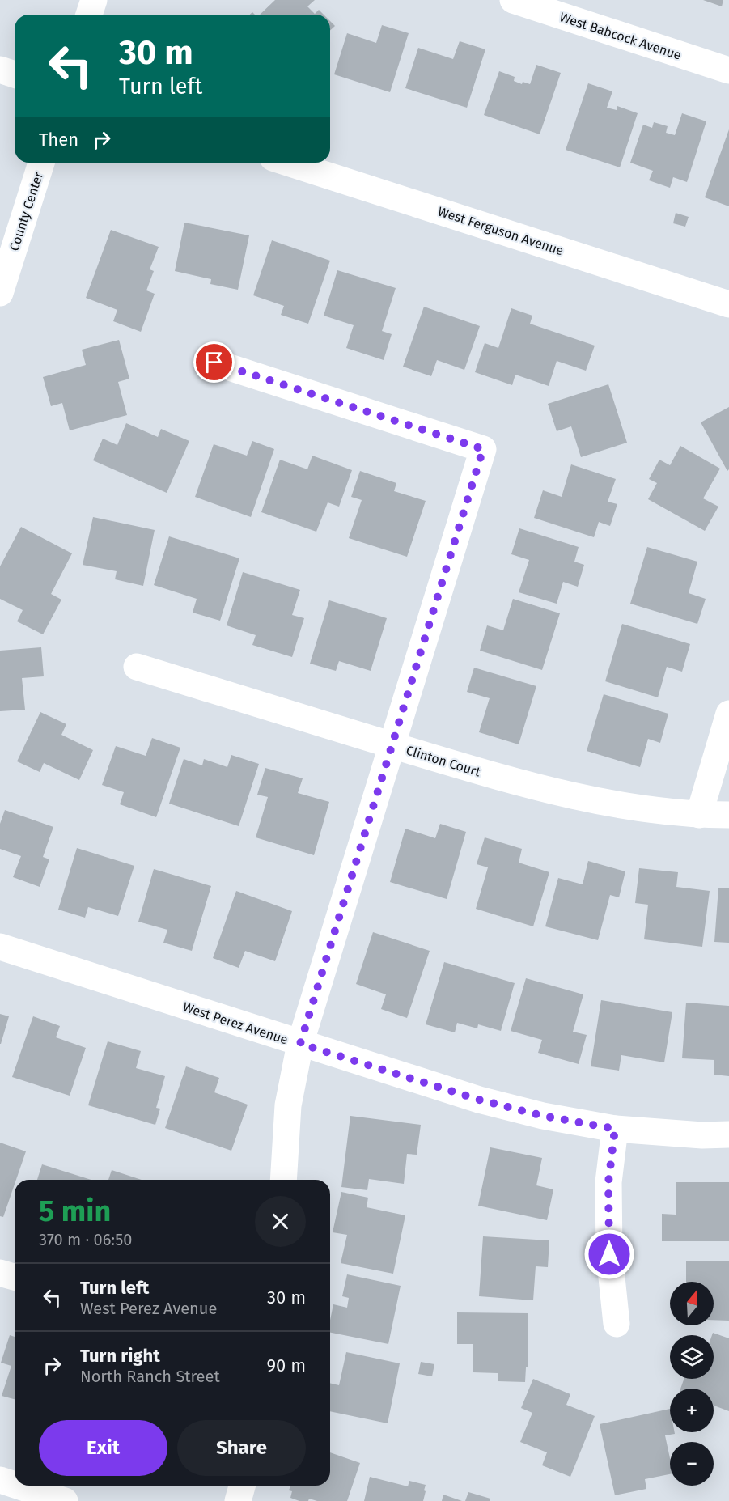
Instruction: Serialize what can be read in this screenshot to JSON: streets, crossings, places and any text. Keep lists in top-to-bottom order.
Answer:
{
  "streets": {
    "street": [
      "West Babcock Avenue",
      "County Center",
      "West Ferguson Avenue",
      "Clinton Court",
      "West Perez Avenue"
    ]
  },
  "north": "top",
  "page": {
    "turn": ["30 m", "Turn left"],
    "then": "Then",
    "heading": ["5 min", "370 m · 06:50"],
    "list": [
      {
        "name": "Turn left",
        "note": "West Perez Avenue",
        "value": "30 m"
      },
      {
        "name": "Turn right",
        "note": "North Ranch Street",
        "value": "90 m"
      }
    ],
    "map_buttons": ["+", "−"],
    "buttons": ["Exit", "Share"]
  }
}
